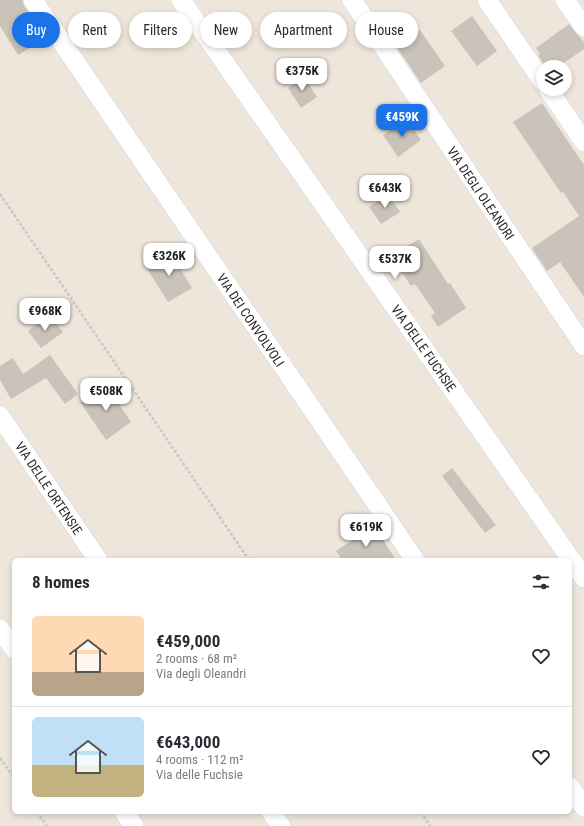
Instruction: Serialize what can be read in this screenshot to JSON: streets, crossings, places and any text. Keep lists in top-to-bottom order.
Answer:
{
  "streets": {
    "street": [
      "VIA DEGLI OLEANDRI",
      "VIA DEI CONVOLVOLI",
      "VIA DELLE FUCHSIE",
      "VIA DELLE ORTENSIE"
    ]
  },
  "page": {
    "chip": [
      "Buy",
      "Rent",
      "Filters",
      "New",
      "Apartment",
      "House"
    ],
    "price": [
      "€375K",
      "€459K",
      "€643K",
      "€326K",
      "€537K",
      "€968K",
      "€508K",
      "€619K"
    ],
    "heading": "8 homes",
    "list": [
      {
        "name": "€459,000",
        "note": "2 rooms · 68 m² · Via degli Oleandri"
      },
      {
        "name": "€643,000",
        "note": "4 rooms · 112 m² · Via delle Fuchsie"
      }
    ]
  }
}
